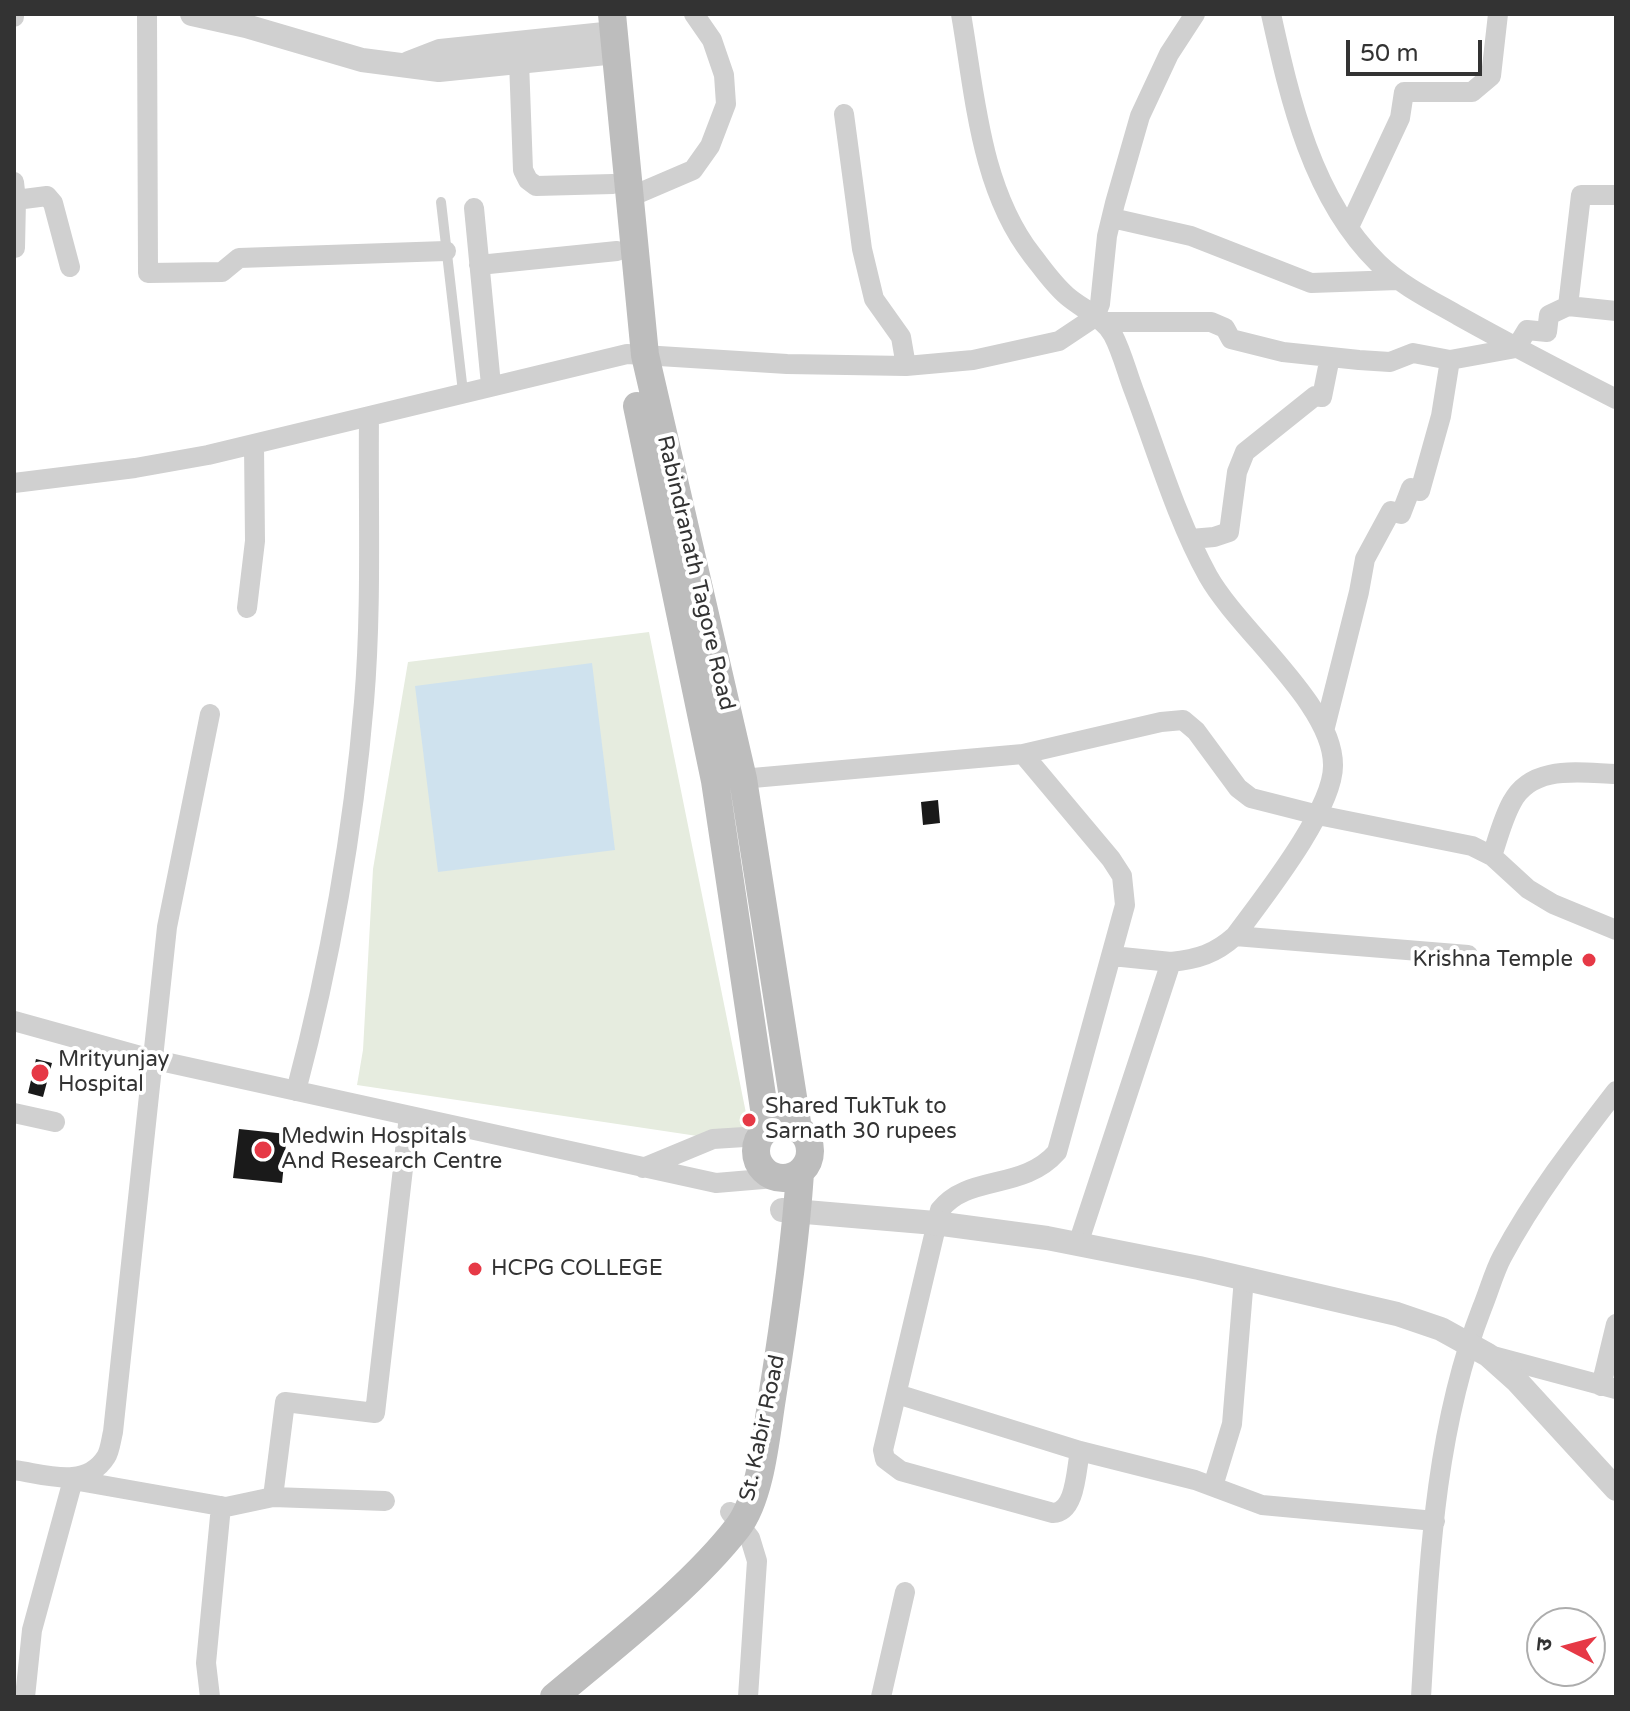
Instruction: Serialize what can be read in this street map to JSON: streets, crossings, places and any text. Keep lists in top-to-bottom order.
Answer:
{
  "streets": {
    "main road": ["Rabindranath Tagore Road", "St. Kabir Road"]
  },
  "crossings": [
    ["Rabindranath Tagore Road", "St. Kabir Road"]
  ],
  "places": [
    "Krishna Temple",
    "Mrityunjay Hospital",
    "Shared TukTuk to Sarnath 30 rupees",
    "Medwin Hospitals And Research Centre",
    "HCPG COLLEGE"
  ],
  "scale_bar": "50 m",
  "north": "left"
}
